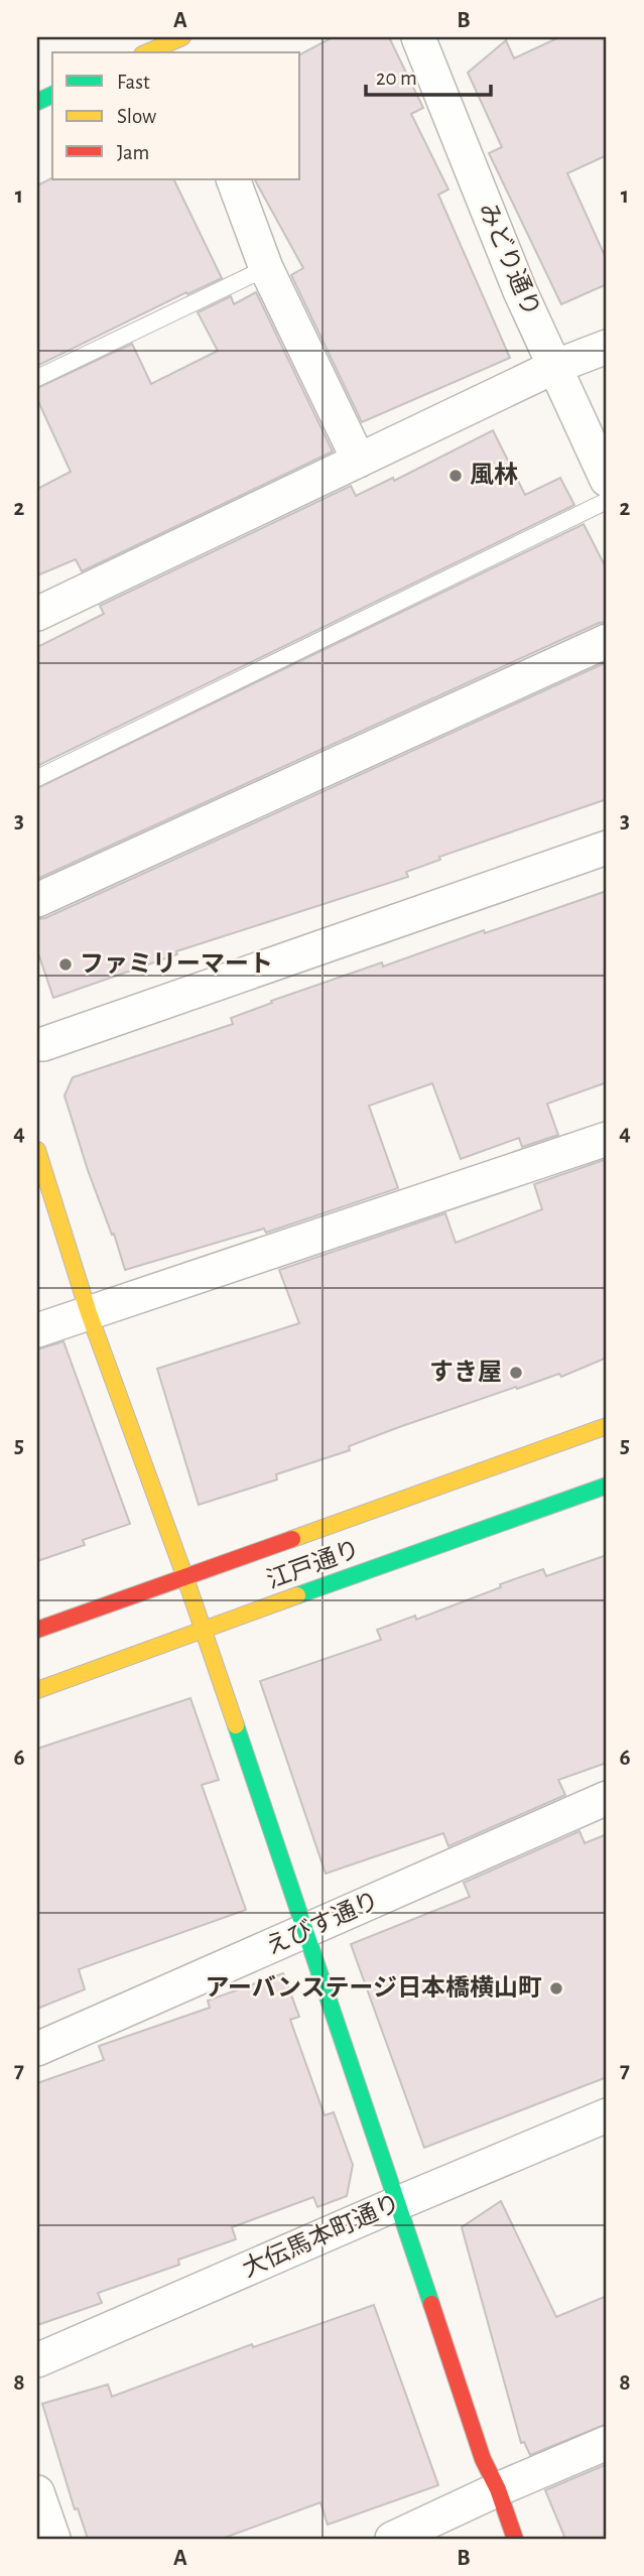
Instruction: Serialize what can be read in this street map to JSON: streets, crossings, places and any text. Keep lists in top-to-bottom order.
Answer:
{
  "streets": {
    "main road": ["江戸通り"],
    "street": ["みどり通り", "えびす通り", "大伝馬本町通り"]
  },
  "places": [
    "風林",
    "ファミリーマート",
    "すき屋",
    "アーバンステージ日本橋横山町"
  ],
  "legend": ["Fast", "Slow", "Jam"],
  "scale_bar": "20 m",
  "grid": {
    "columns": ["A", "B"],
    "rows": [
      "1",
      "2",
      "3",
      "4",
      "5",
      "6",
      "7",
      "8"
    ]
  }
}
